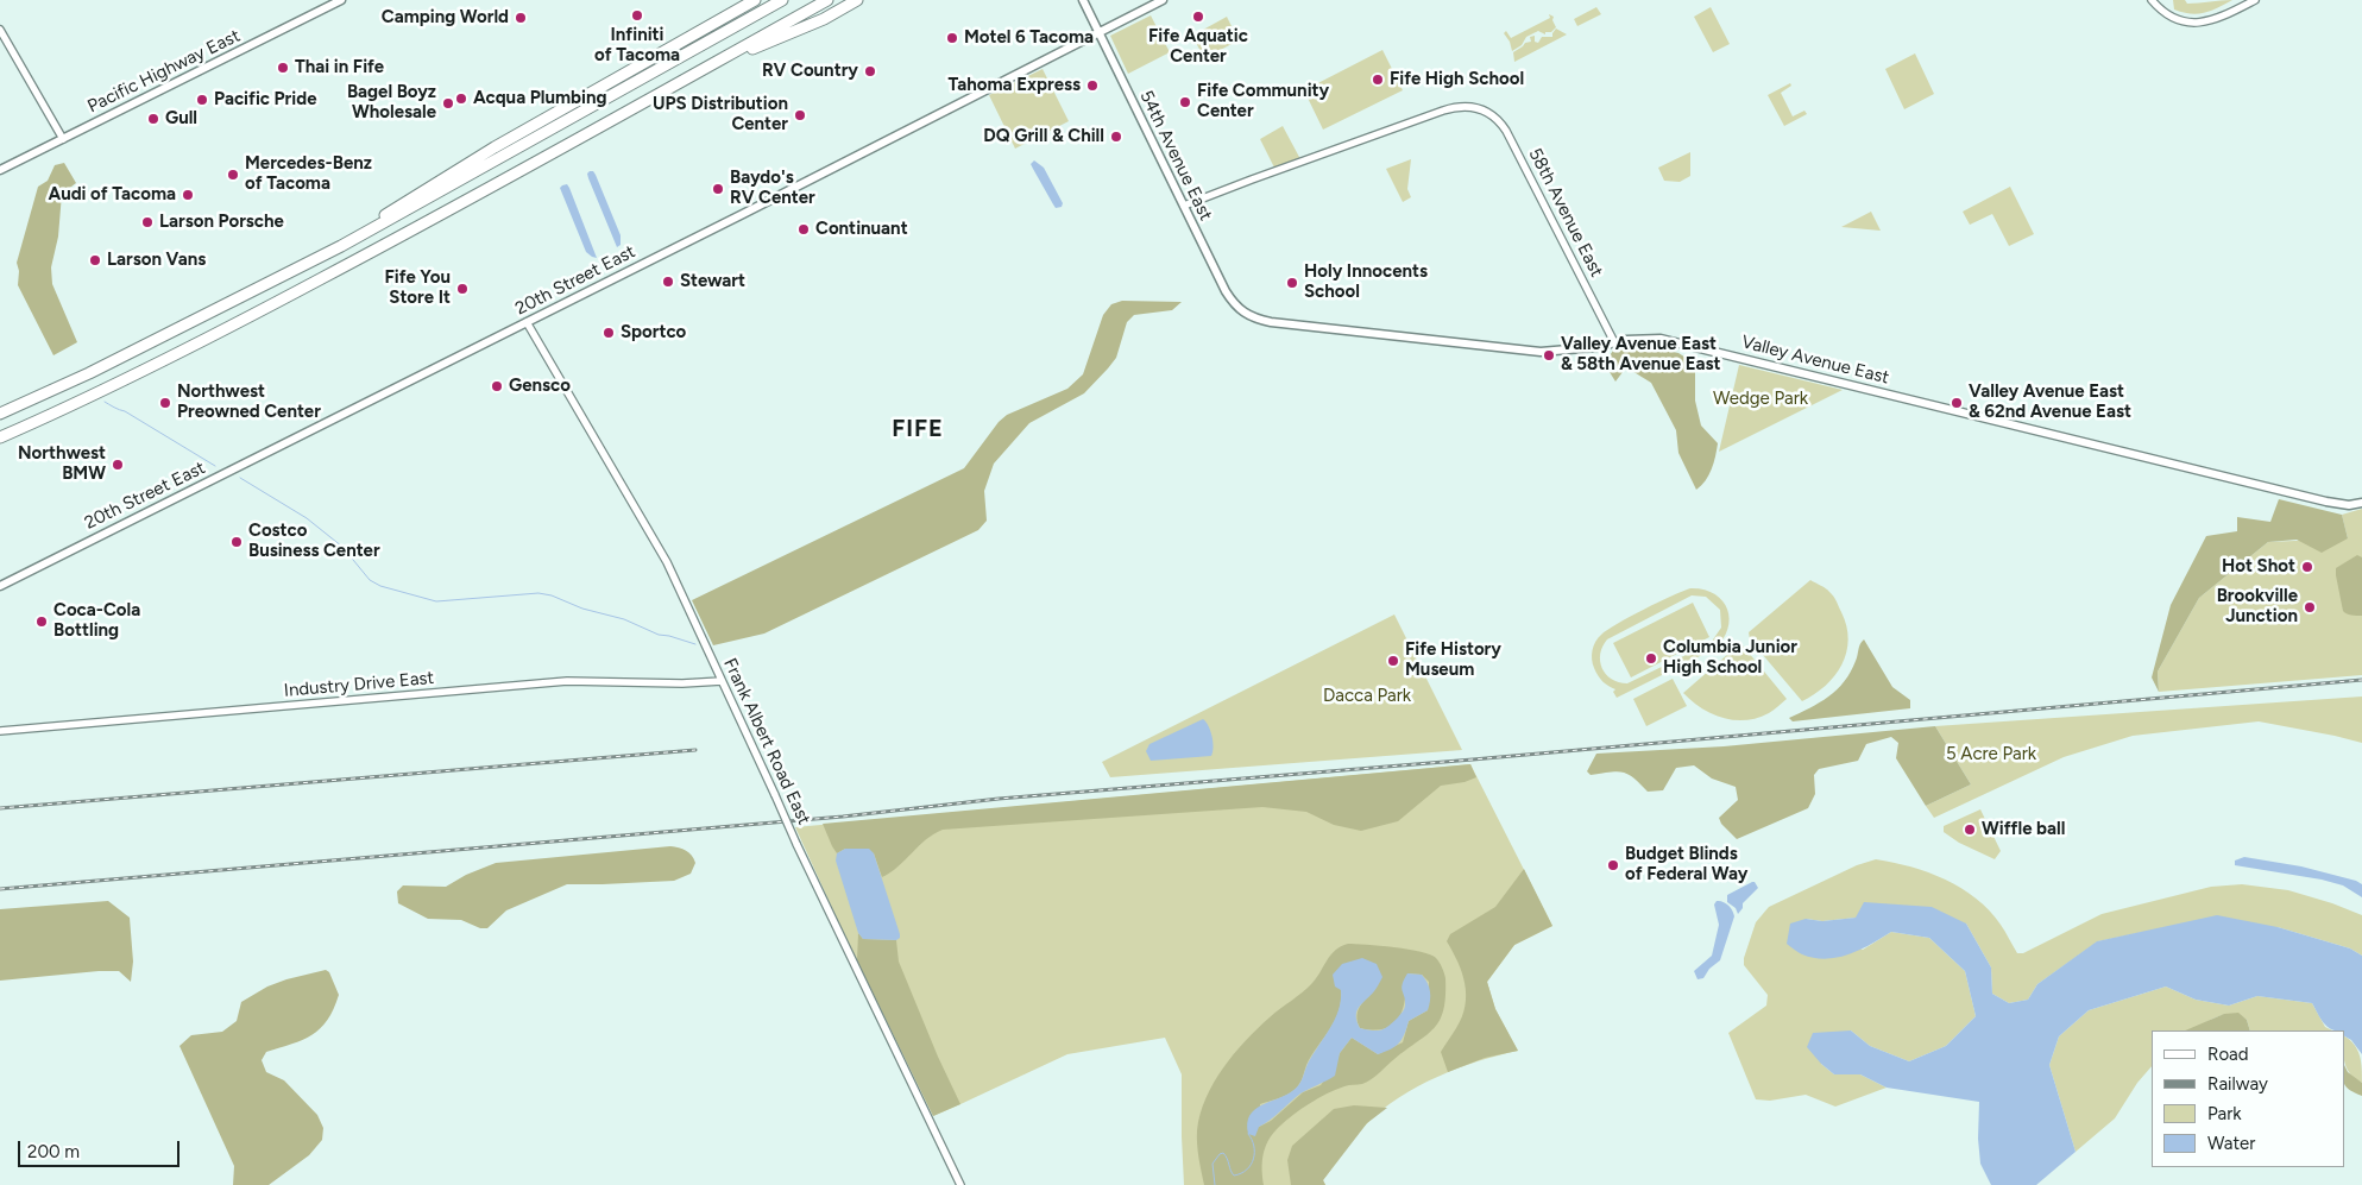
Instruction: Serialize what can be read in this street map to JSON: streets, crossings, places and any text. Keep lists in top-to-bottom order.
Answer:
{
  "streets": {
    "main road": [
      "Pacific Highway East",
      "54th Avenue East",
      "20th Street East",
      "Valley Avenue East"
    ],
    "street": ["58th Avenue East", "Industry Drive East", "Frank Albert Road East"]
  },
  "crossings": [
    ["54th Avenue East", "58th Avenue East"],
    ["54th Avenue East", "20th Street East"],
    ["54th Avenue East", "Valley Avenue East"],
    ["58th Avenue East", "Valley Avenue East"],
    ["20th Street East", "Frank Albert Road East"],
    ["Industry Drive East", "Frank Albert Road East"]
  ],
  "districts": ["FIFE"],
  "parks": ["Wedge Park", "Dacca Park", "5 Acre Park"],
  "places": [
    "Infiniti of Tacoma",
    "Fife Aquatic Center",
    "Camping World",
    "Motel 6 Tacoma",
    "Thai in Fife",
    "RV Country",
    "Fife High School",
    "Tahoma Express",
    "Acqua Plumbing",
    "Pacific Pride",
    "Fife Community Center",
    "Bagel Boyz Wholesale",
    "UPS Distribution Center",
    "Gull",
    "DQ Grill & Chill",
    "Mercedes-Benz of Tacoma",
    "Baydo's RV Center",
    "Audi of Tacoma",
    "Larson Porsche",
    "Continuant",
    "Larson Vans",
    "Stewart",
    "Holy Innocents School",
    "Fife You Store It",
    "Sportco",
    "Valley Avenue East & 58th Avenue East",
    "Gensco",
    "Northwest Preowned Center",
    "Valley Avenue East & 62nd Avenue East",
    "Northwest BMW",
    "Costco Business Center",
    "Hot Shot",
    "Brookville Junction",
    "Coca-Cola Bottling",
    "Columbia Junior High School",
    "Fife History Museum",
    "Wiffle ball",
    "Budget Blinds of Federal Way"
  ],
  "legend": [
    "Road",
    "Railway",
    "Park",
    "Water"
  ],
  "scale_bar": "200 m"
}
